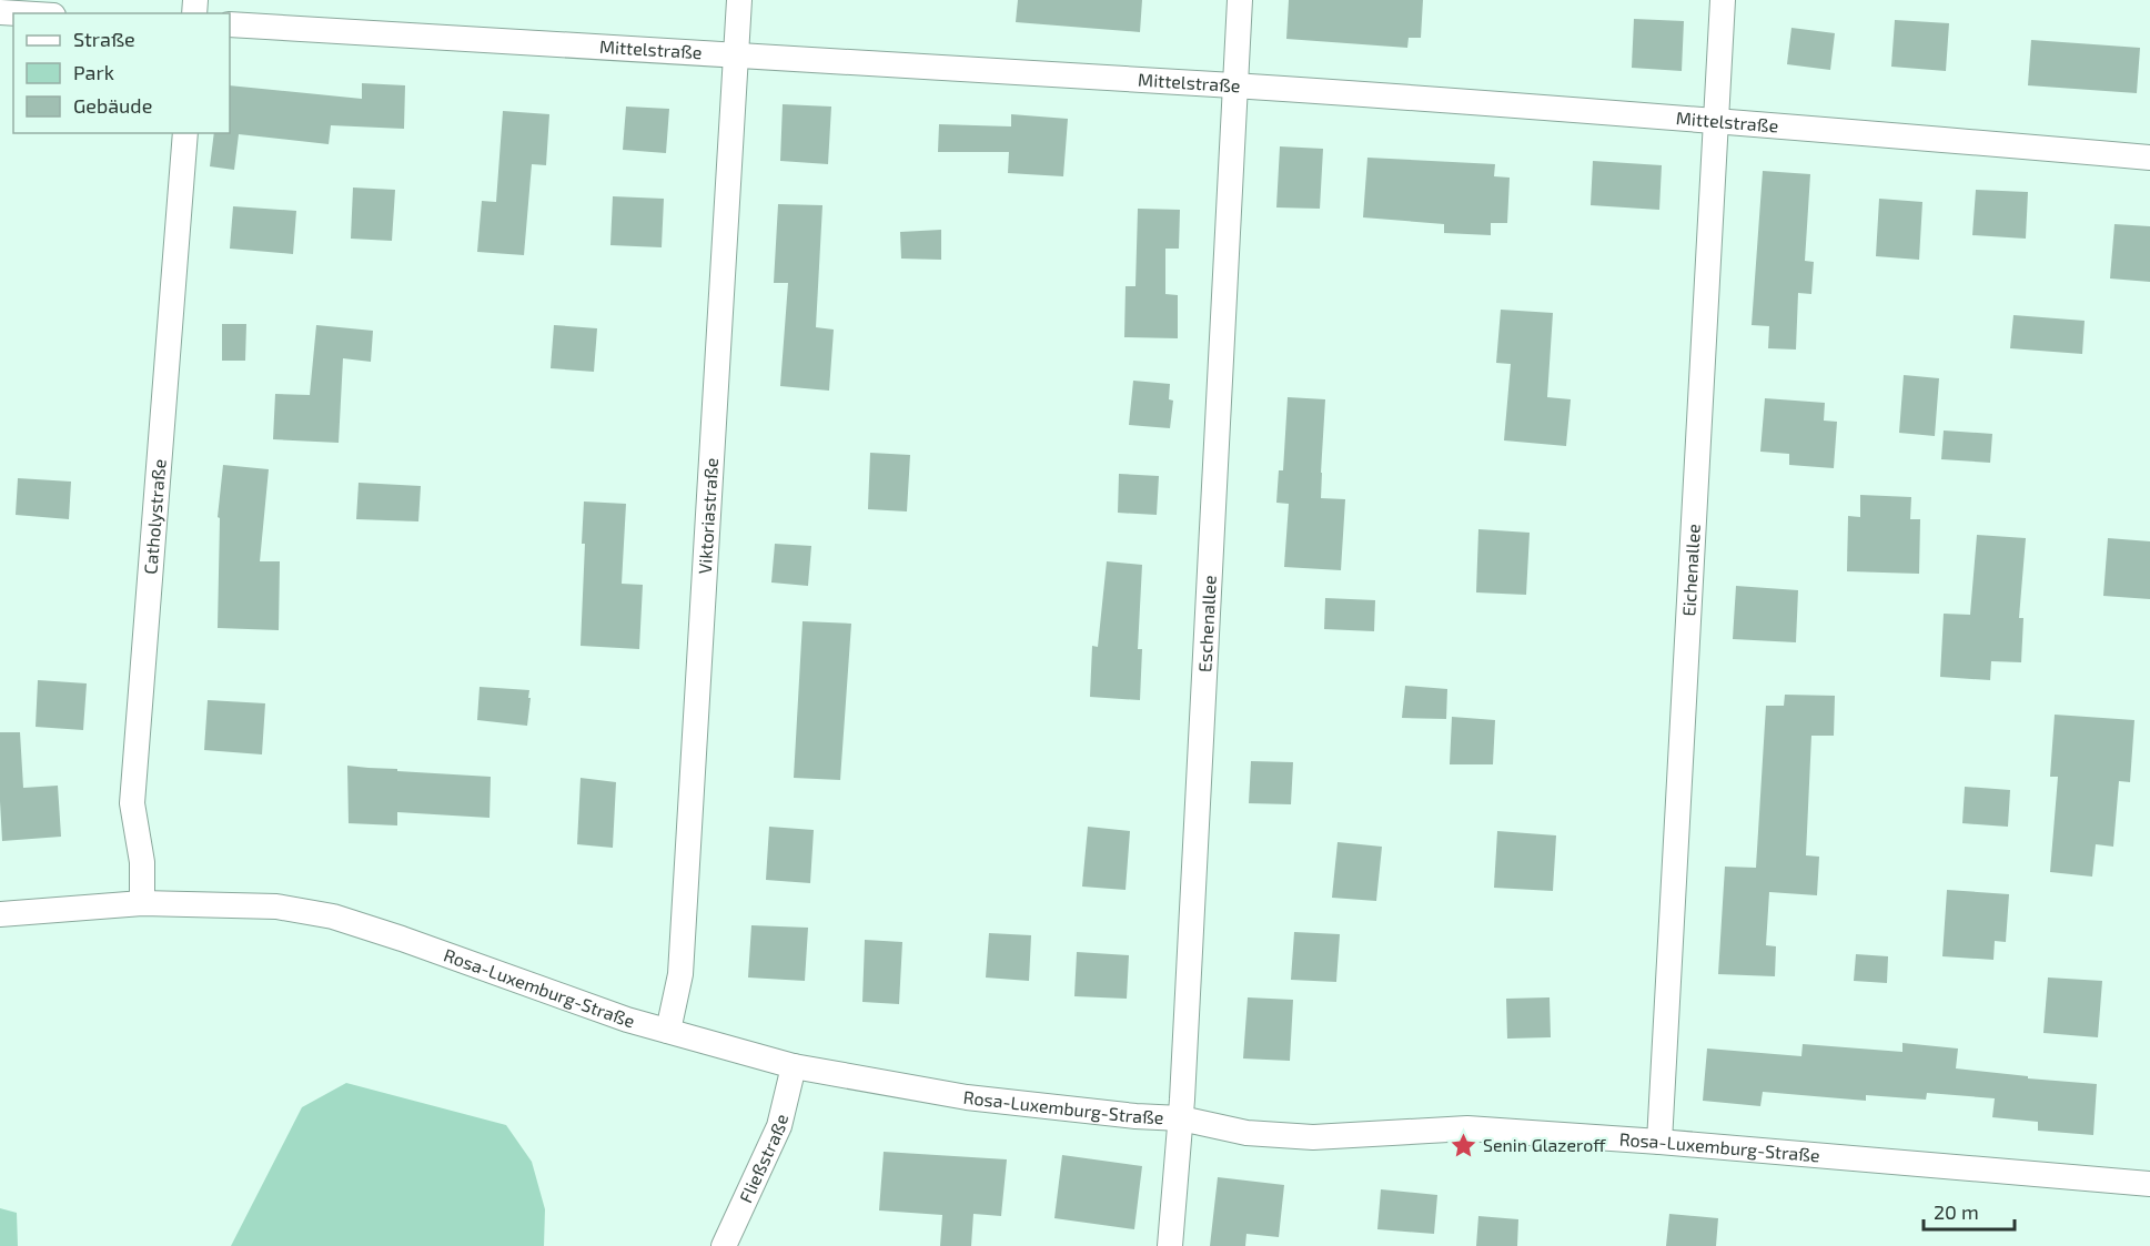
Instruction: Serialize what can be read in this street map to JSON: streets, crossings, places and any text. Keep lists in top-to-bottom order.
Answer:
{
  "streets": {
    "street": [
      "Mittelstraße",
      "Viktoriastraße",
      "Catholystraße",
      "Eichenallee",
      "Eschenallee",
      "Rosa-Luxemburg-Straße",
      "Fließstraße"
    ]
  },
  "crossings": [
    ["Mittelstraße", "Viktoriastraße"],
    ["Mittelstraße", "Eichenallee"],
    ["Mittelstraße", "Eschenallee"],
    ["Viktoriastraße", "Rosa-Luxemburg-Straße"],
    ["Catholystraße", "Rosa-Luxemburg-Straße"],
    ["Eichenallee", "Rosa-Luxemburg-Straße"],
    ["Eschenallee", "Rosa-Luxemburg-Straße"],
    ["Rosa-Luxemburg-Straße", "Fließstraße"]
  ],
  "places": {
    "place": ["Senin Glazeroff"]
  },
  "legend": ["Straße", "Park", "Gebäude"],
  "scale_bar": "20 m"
}
